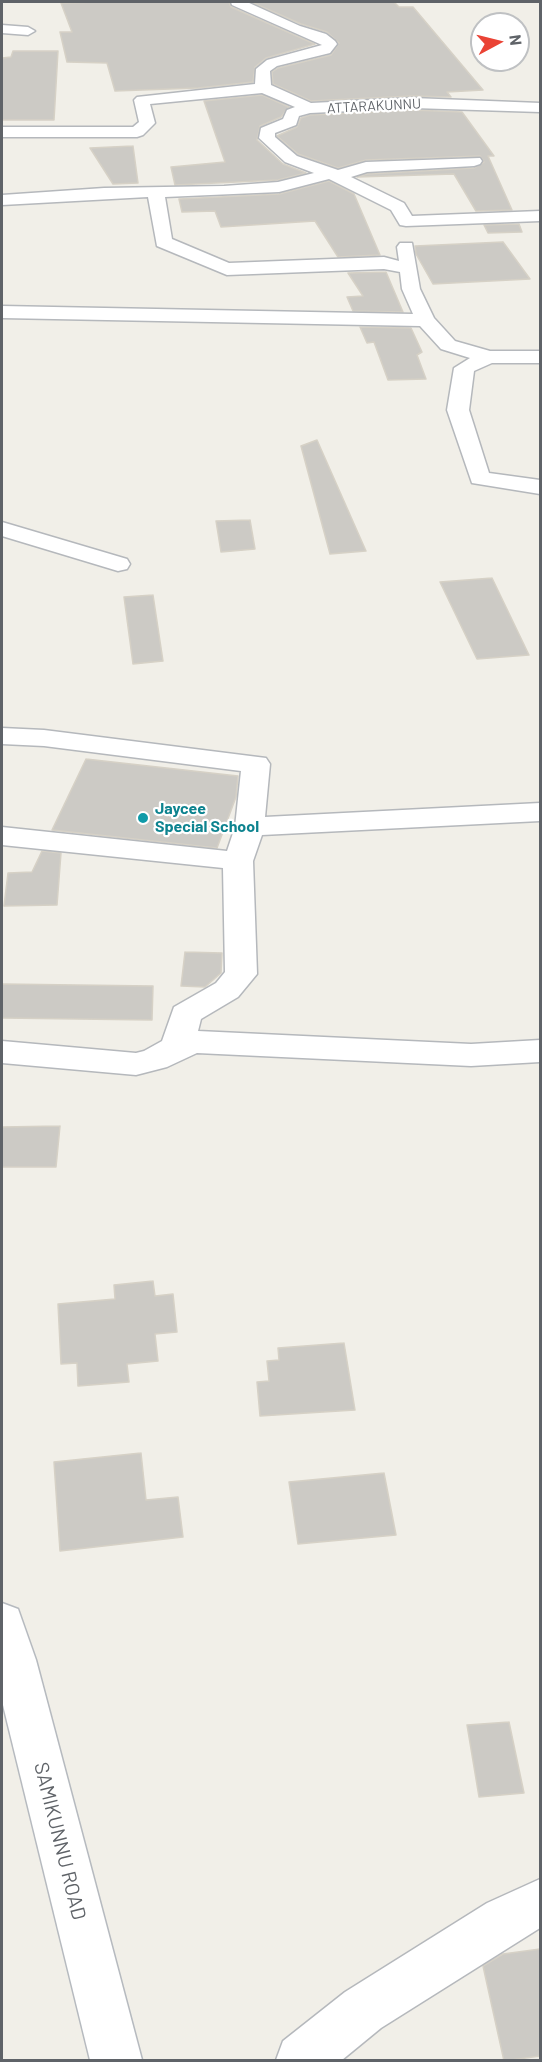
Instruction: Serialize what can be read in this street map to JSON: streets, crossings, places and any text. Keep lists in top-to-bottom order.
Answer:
{
  "streets": {
    "street": ["ATTARAKUNNU", "SAMIKUNNU ROAD"]
  },
  "places": ["Jaycee Special School"],
  "north": "right"
}
